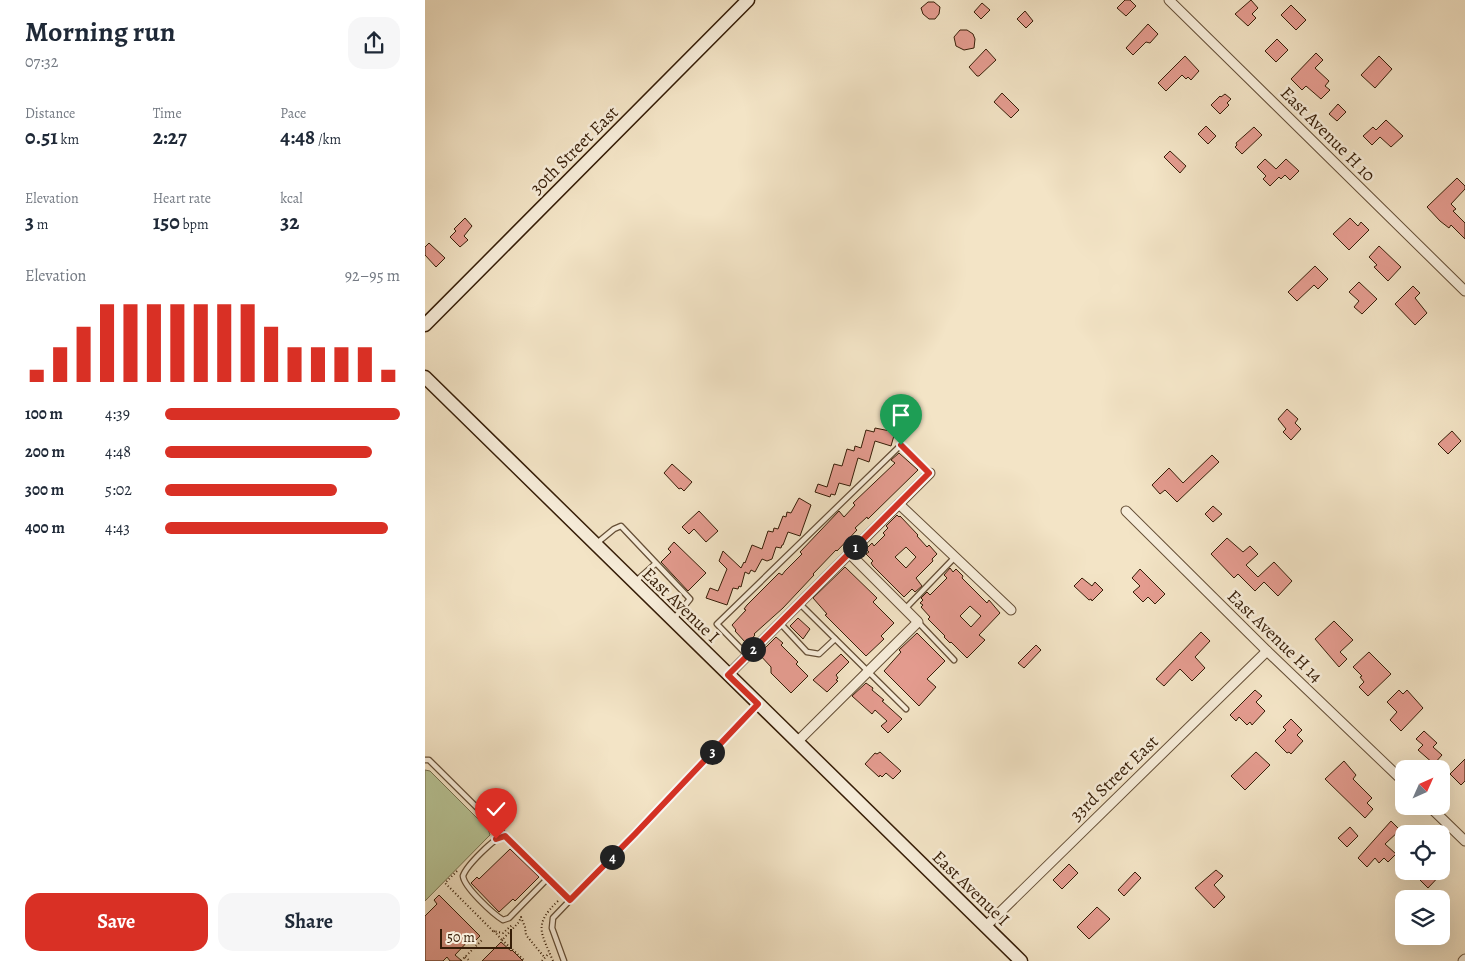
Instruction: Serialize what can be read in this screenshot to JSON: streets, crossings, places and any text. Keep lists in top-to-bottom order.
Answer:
{
  "streets": {
    "street": [
      "East Avenue H 10",
      "30th Street East",
      "East Avenue I",
      "East Avenue H 14",
      "33rd Street East"
    ]
  },
  "crossings": [
    ["East Avenue I", "33rd Street East"],
    ["East Avenue H 14", "33rd Street East"]
  ],
  "scale_bar": "50 m",
  "north": "top right",
  "page": {
    "heading": ["Morning run", "07:32"],
    "stats": [
      ["Distance", "0.51 km"],
      ["Time", "2:27"],
      ["Pace", "4:48 /km"],
      ["Elevation", "3 m"],
      ["Heart rate", "150 bpm"],
      ["kcal", "32"]
    ],
    "chart": ["Elevation", "92–95 m"],
    "list": [
      {
        "name": "100 m",
        "note": "4:39"
      },
      {
        "name": "200 m",
        "note": "4:48"
      },
      {
        "name": "300 m",
        "note": "5:02"
      },
      {
        "name": "400 m",
        "note": "4:43"
      }
    ],
    "pins": [
      "1",
      "2",
      "3",
      "4"
    ],
    "buttons": ["Save", "Share"],
    "scale": "50 m"
  }
}
